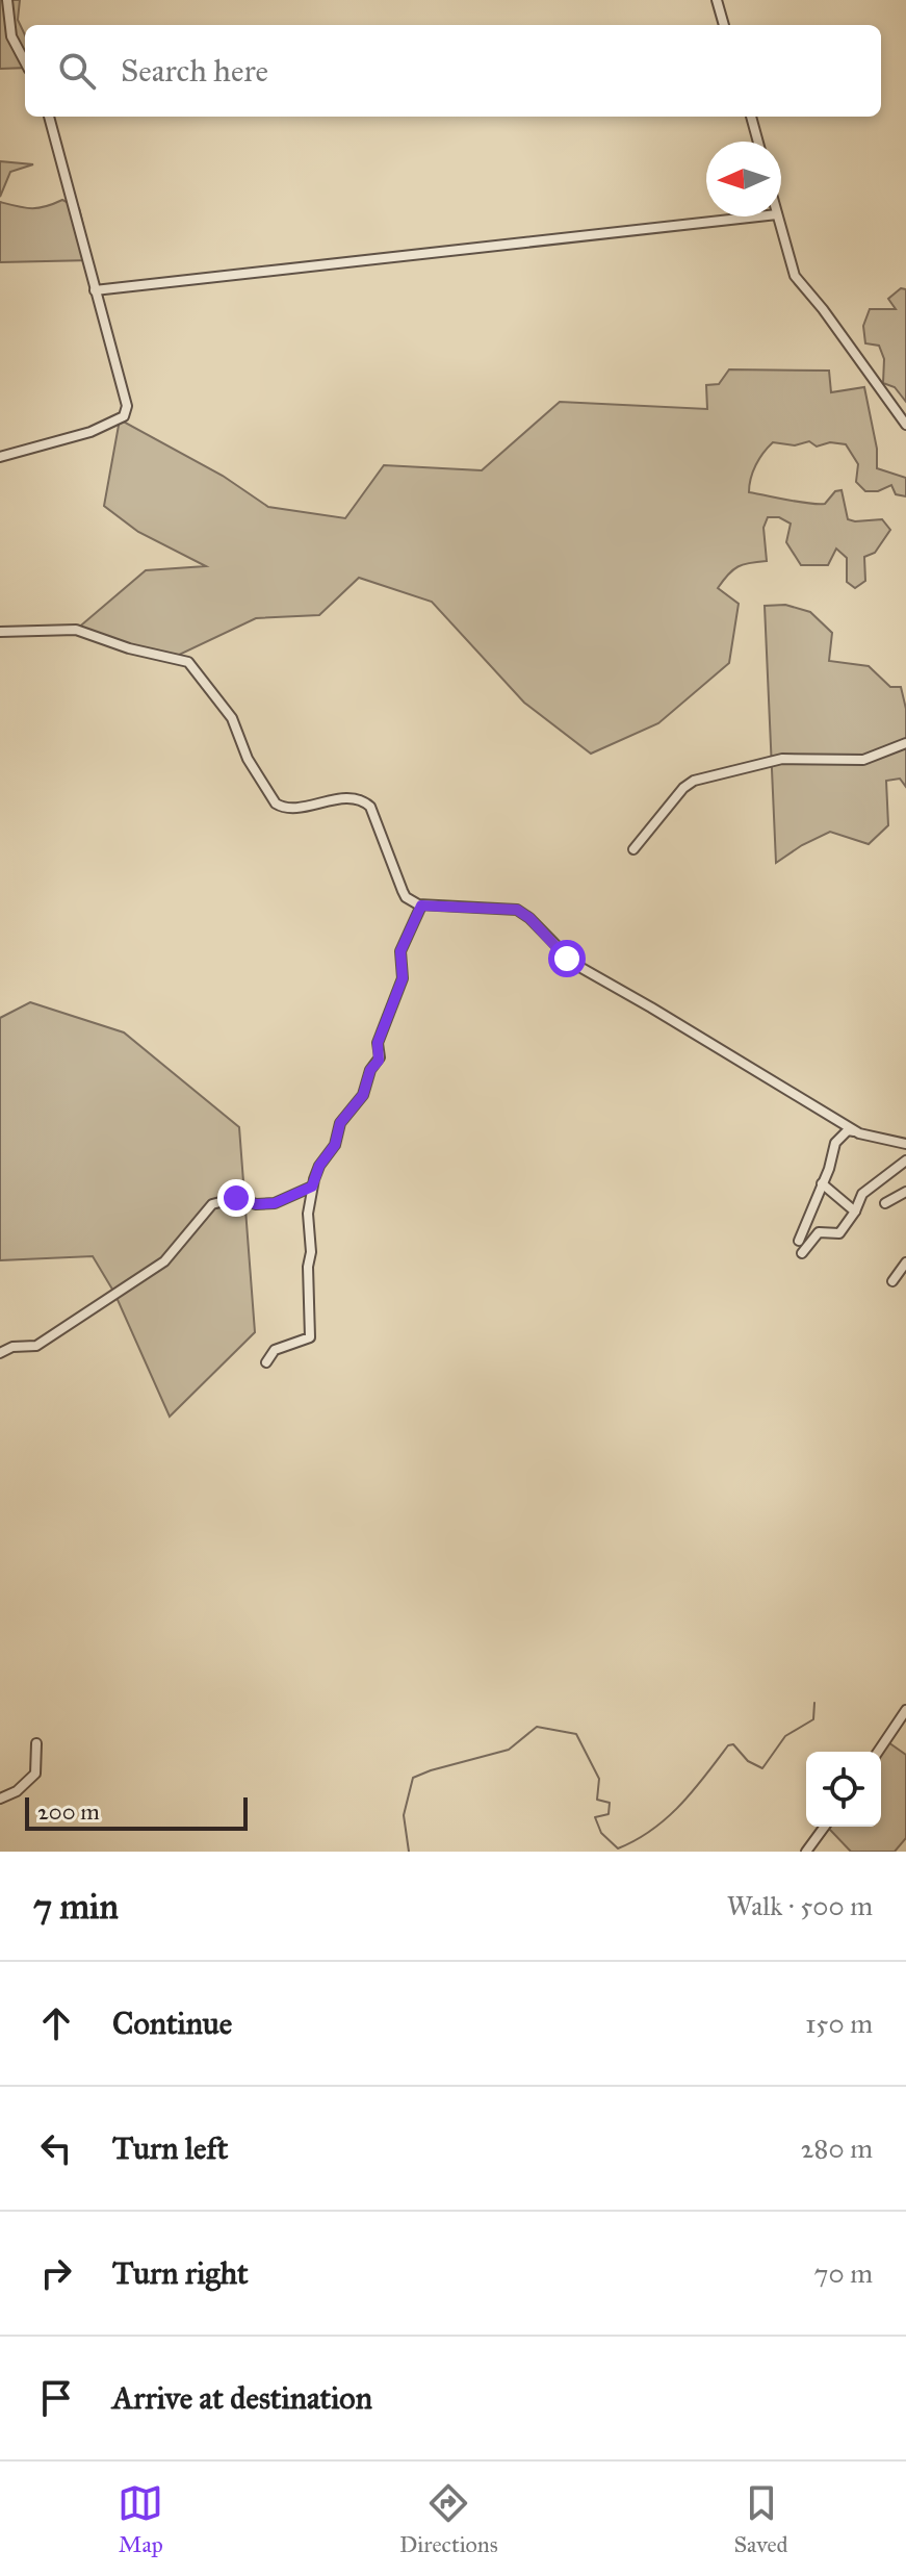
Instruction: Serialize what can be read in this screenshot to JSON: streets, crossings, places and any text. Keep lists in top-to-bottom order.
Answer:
{
  "scale_bar": "200 m",
  "north": "left",
  "page": {
    "search": "Search here",
    "scale": "200 m",
    "heading": ["7 min", "Walk · 500 m"],
    "list": [
      ["Continue", "150 m"],
      ["Turn left", "280 m"],
      ["Turn right", "70 m"],
      "Arrive at destination"
    ],
    "nav": ["Map", "Directions", "Saved"]
  }
}
